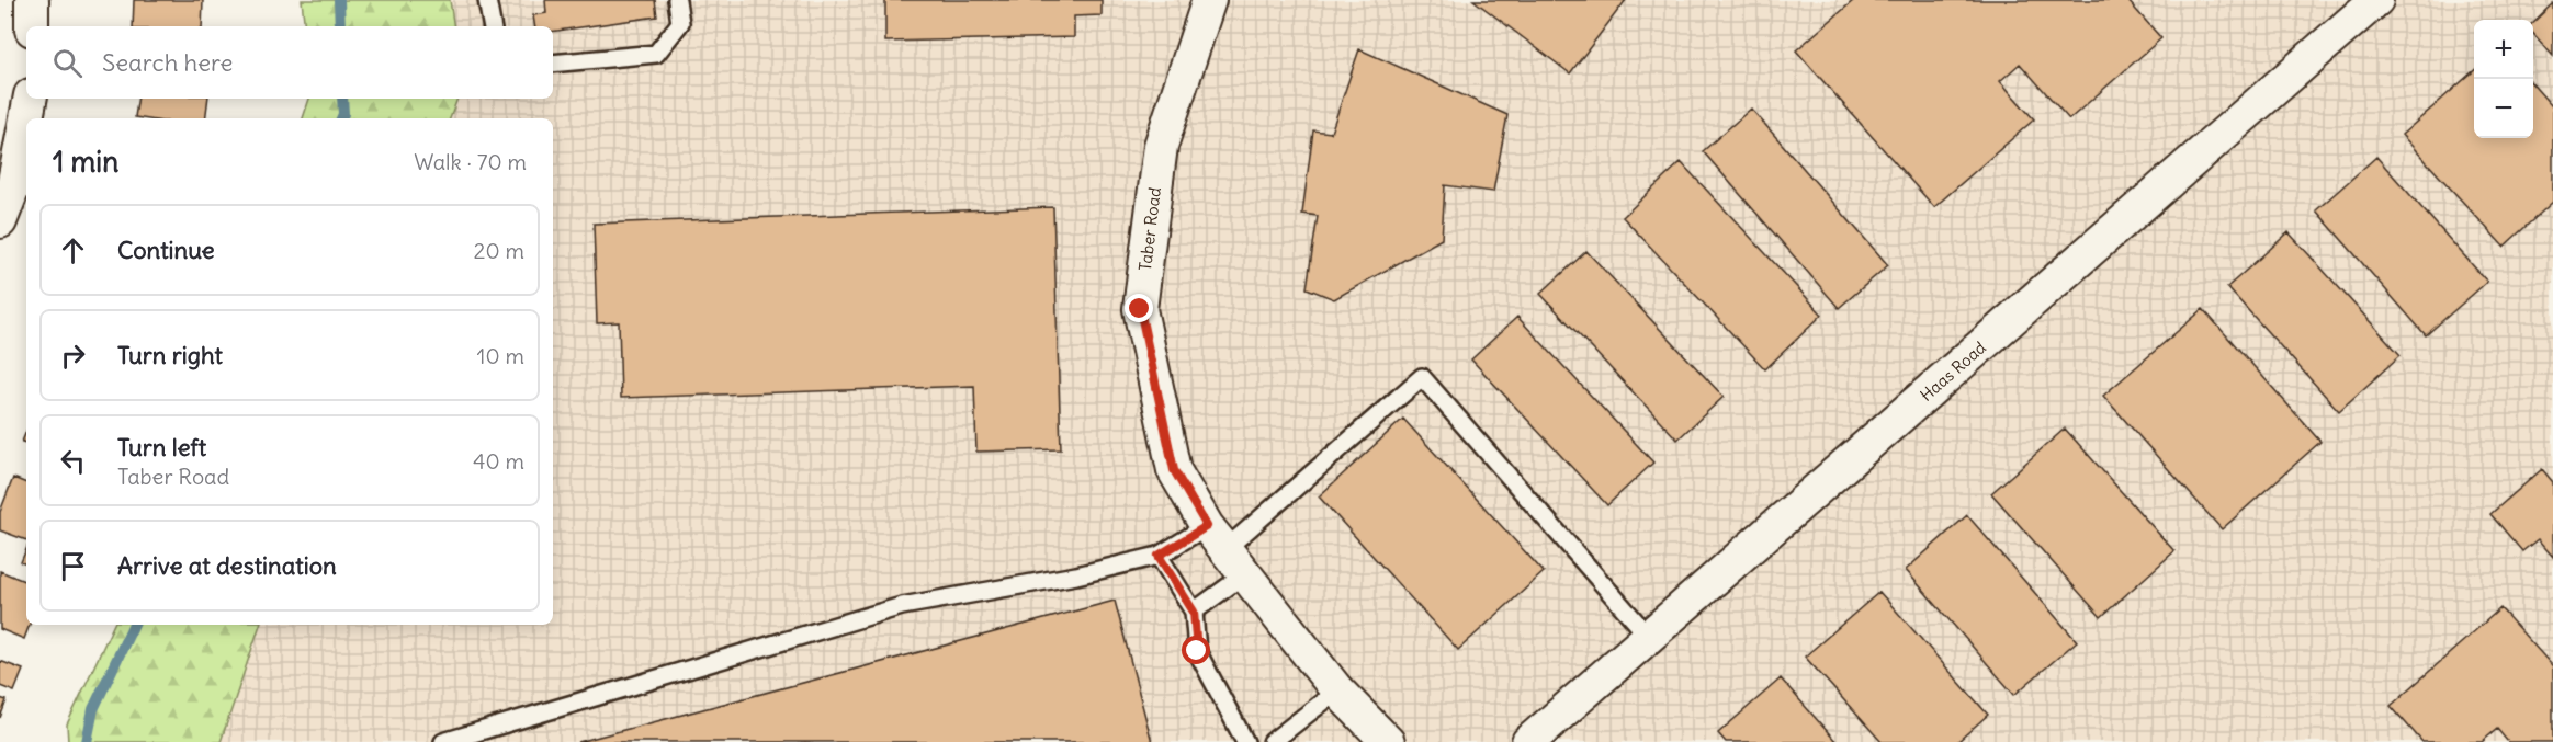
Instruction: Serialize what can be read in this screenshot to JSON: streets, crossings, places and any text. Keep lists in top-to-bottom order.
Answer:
{
  "streets": {
    "street": ["Taber Road", "Haas Road"]
  },
  "page": {
    "map_buttons": ["+", "−"],
    "search": "Search here",
    "heading": ["1 min", "Walk · 70 m"],
    "list": [
      ["Continue", "20 m"],
      ["Turn right", "10 m"],
      ["Turn left", "Taber Road", "40 m"],
      "Arrive at destination"
    ]
  }
}
